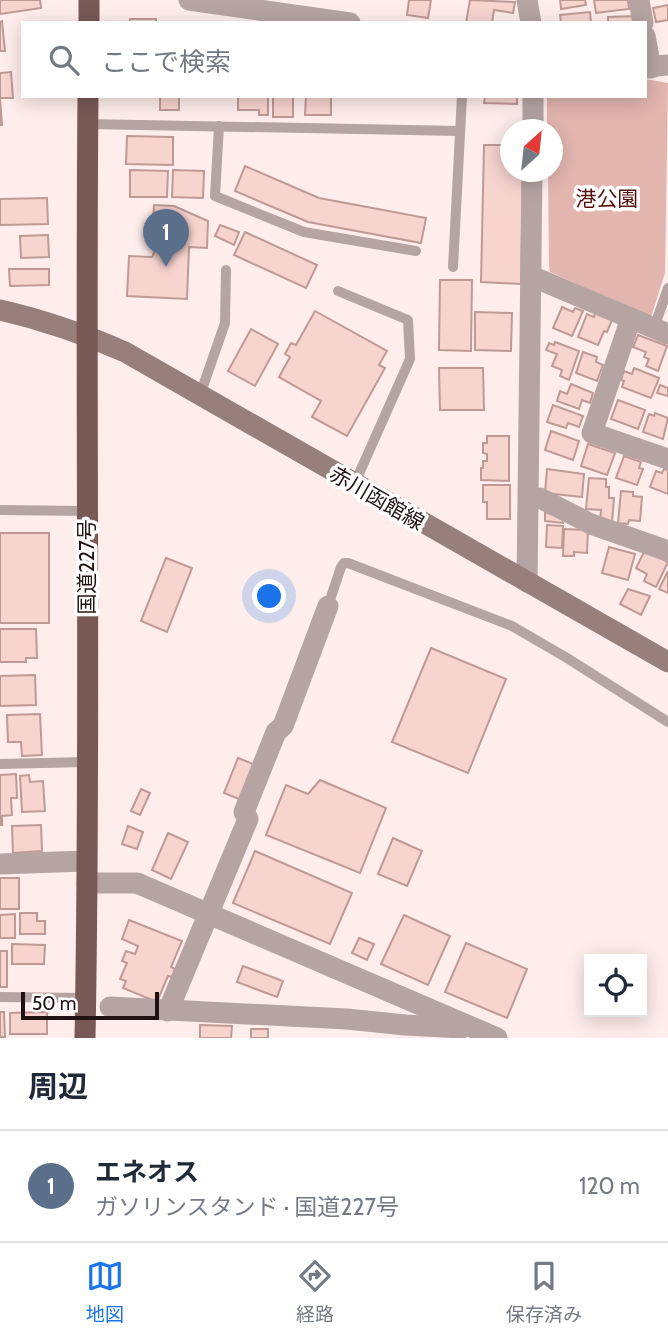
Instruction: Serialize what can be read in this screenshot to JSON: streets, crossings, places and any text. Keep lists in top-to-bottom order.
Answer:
{
  "streets": {
    "highway": ["国道227号"],
    "main road": ["赤川函館線"]
  },
  "crossings": [
    ["赤川函館線", "国道227号"]
  ],
  "parks": ["港公園"],
  "scale_bar": "50 m",
  "north": "top right",
  "page": {
    "search": "ここで検索",
    "pins": "1",
    "scale": "50 m",
    "heading": "周辺",
    "list": [
      {
        "mark": "1",
        "name": "エネオス",
        "note": "ガソリンスタンド · 国道227号",
        "value": "120 m"
      }
    ],
    "nav": ["地図", "経路", "保存済み"]
  }
}
